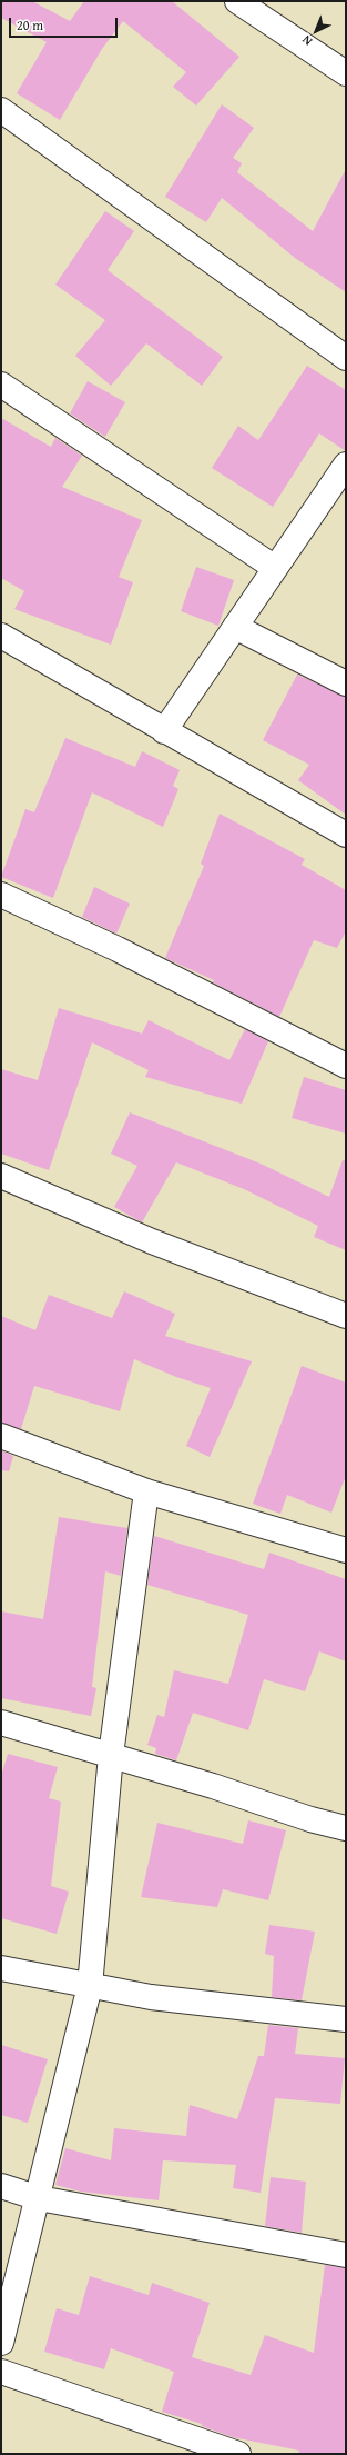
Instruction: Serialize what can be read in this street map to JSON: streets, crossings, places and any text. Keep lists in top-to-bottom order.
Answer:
{
  "scale_bar": "20 m",
  "north": "bottom left"
}
